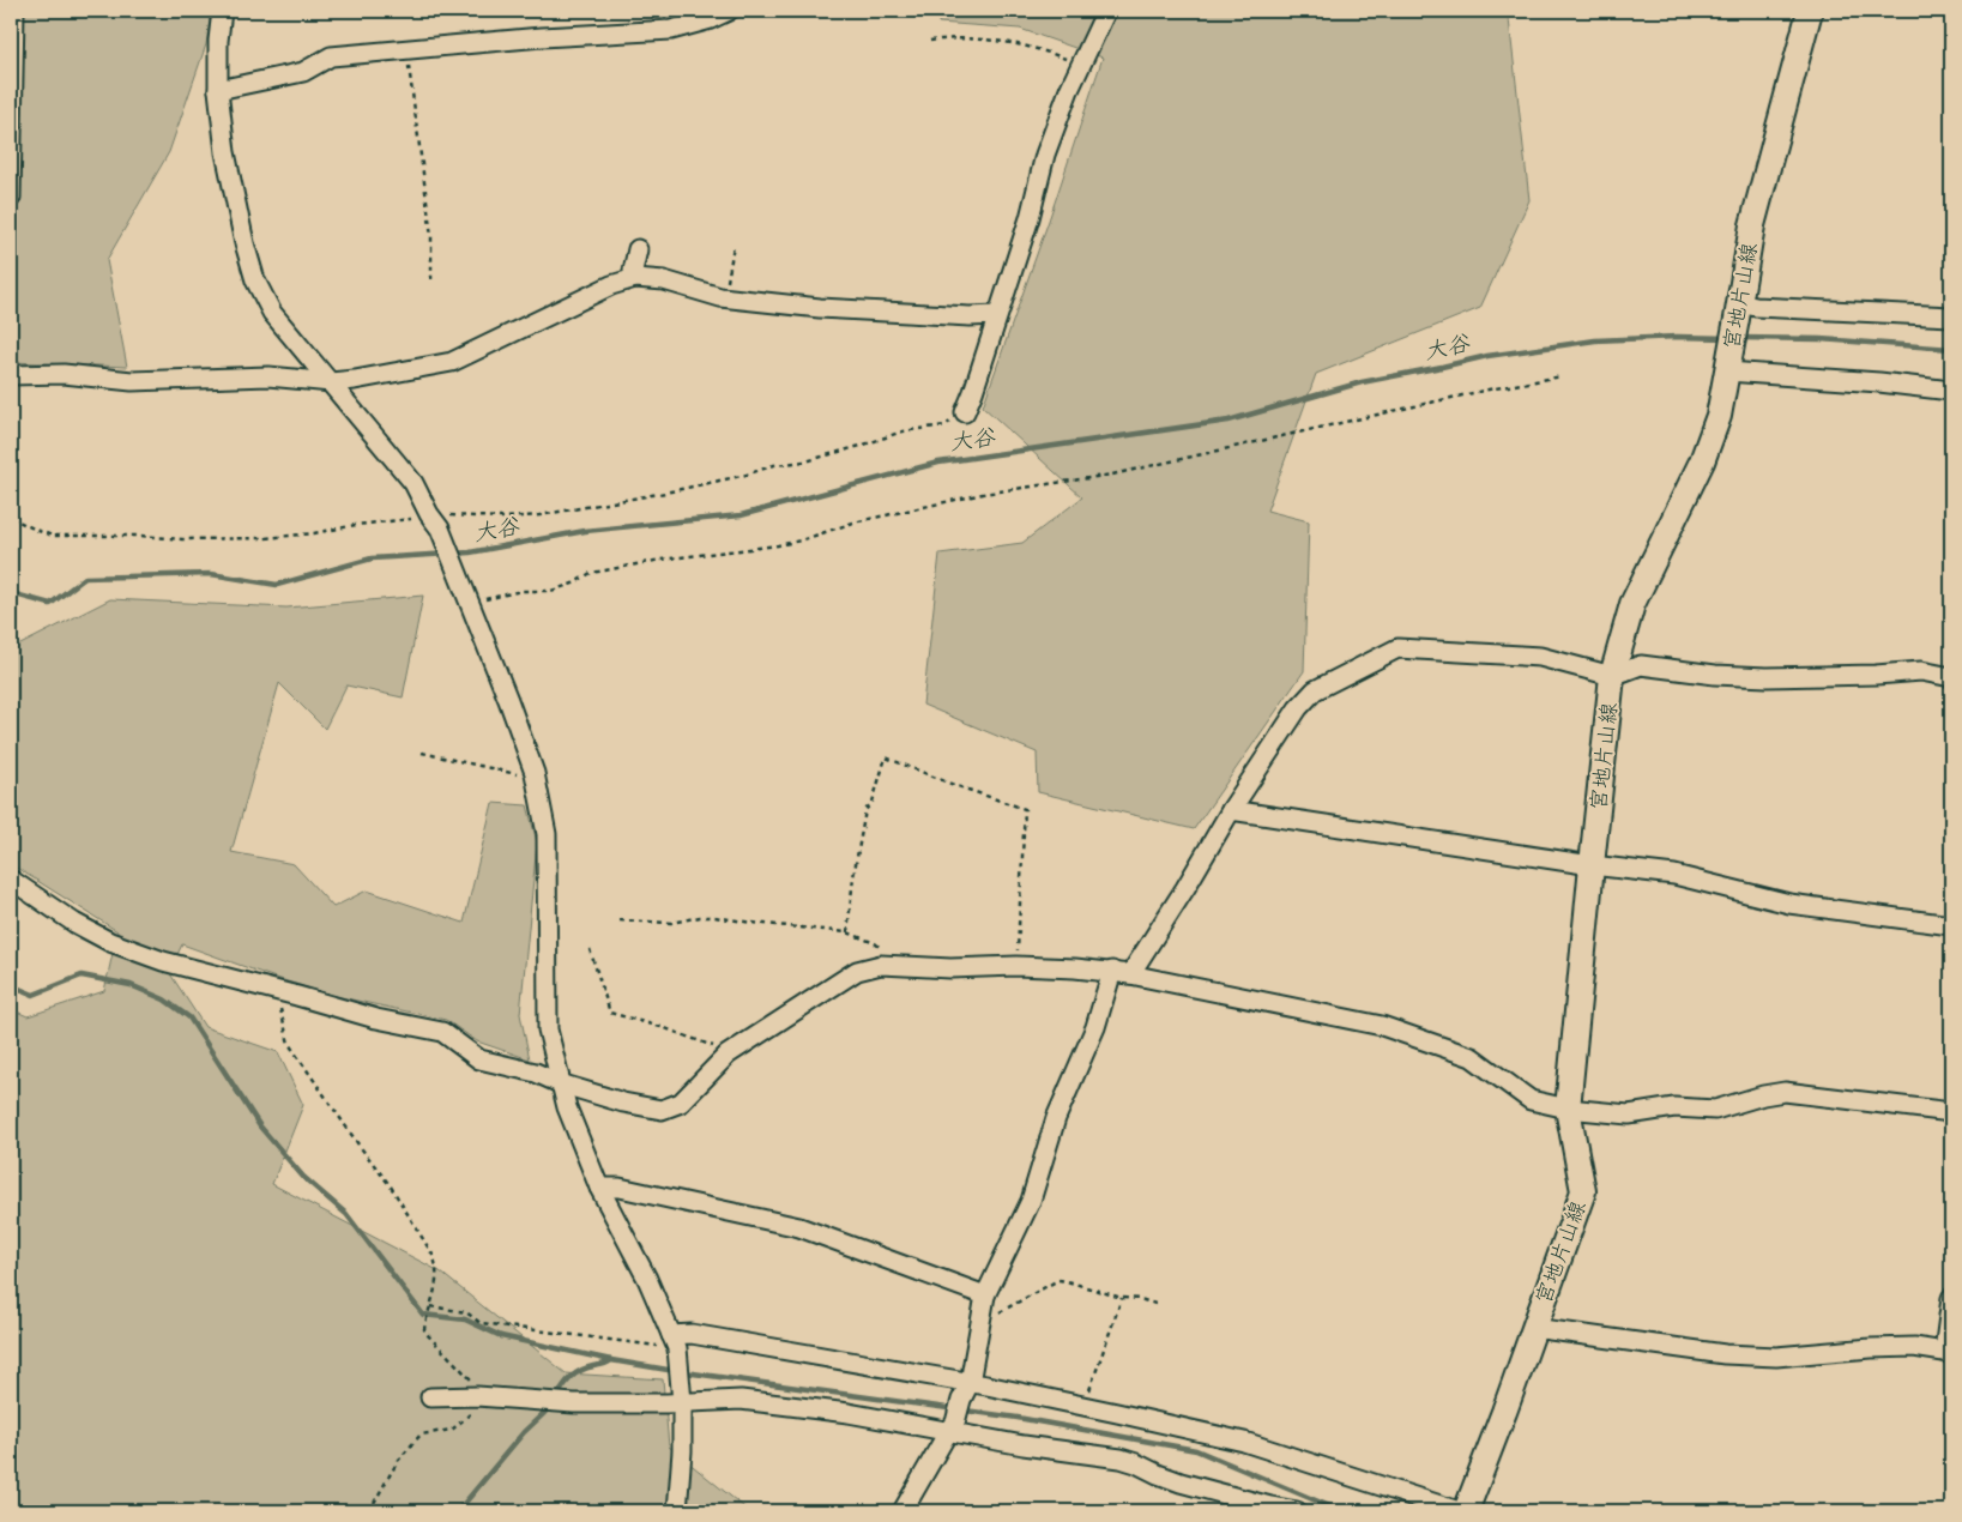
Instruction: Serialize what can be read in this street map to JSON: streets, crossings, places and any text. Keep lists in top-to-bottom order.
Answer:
{
  "streets": {
    "main road": ["宮地片山線"]
  },
  "water": ["大谷"]
}
